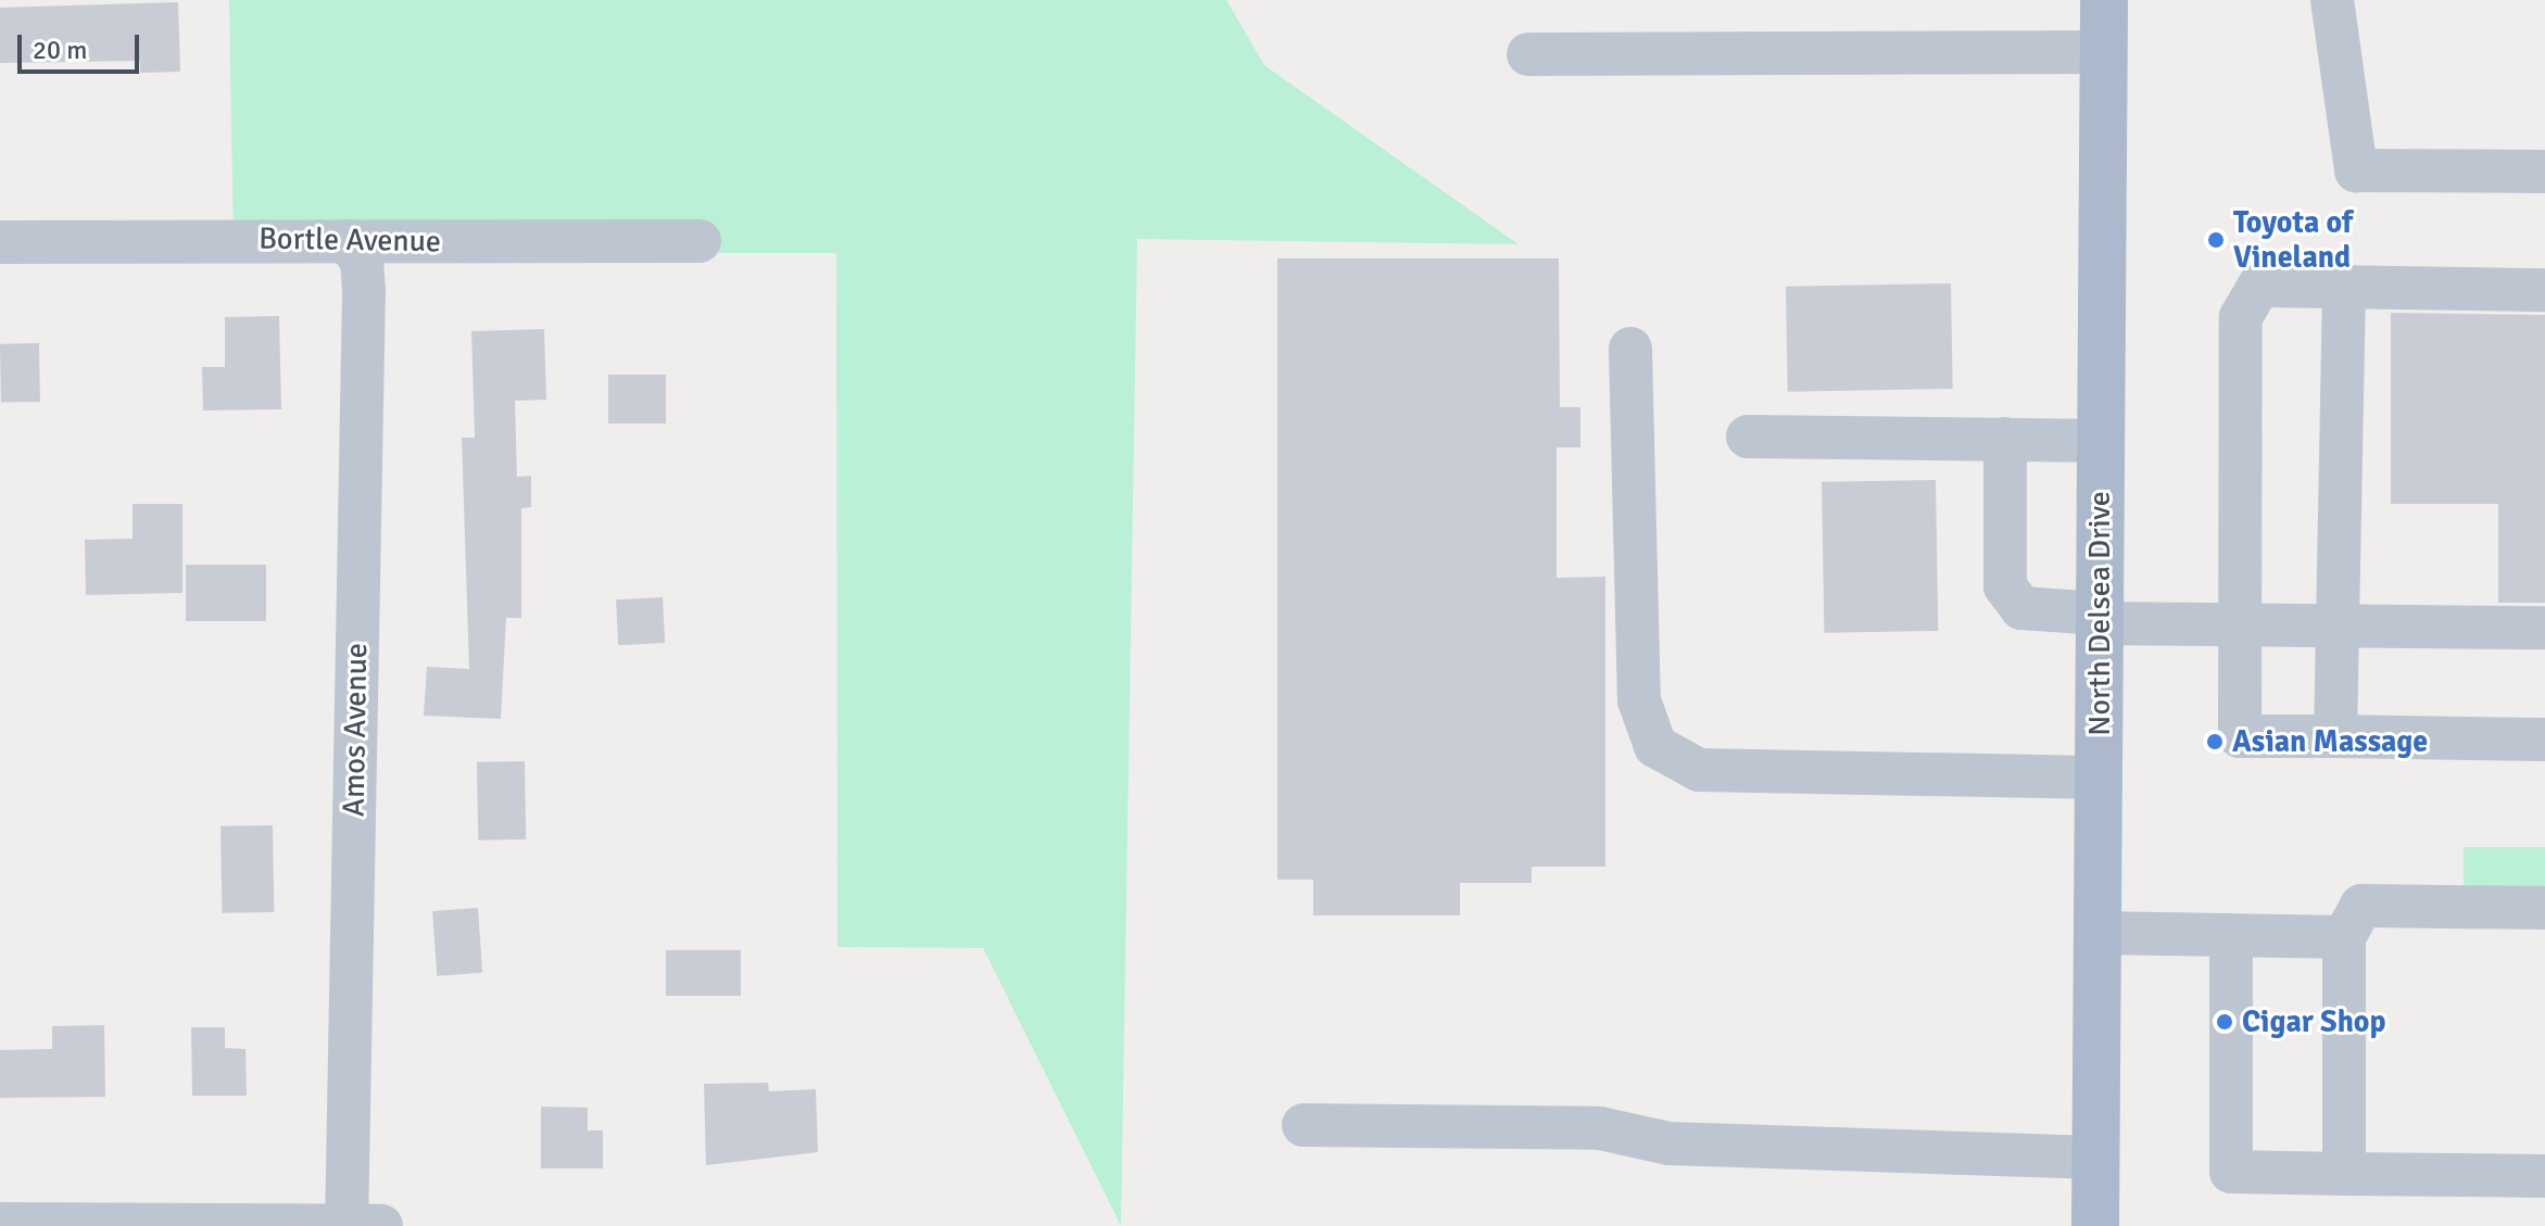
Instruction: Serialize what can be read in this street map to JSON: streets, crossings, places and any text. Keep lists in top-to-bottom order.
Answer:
{
  "streets": {
    "main road": ["North Delsea Drive"],
    "street": ["Bortle Avenue", "Amos Avenue"]
  },
  "crossings": [
    ["Bortle Avenue", "Amos Avenue"]
  ],
  "places": ["Toyota of Vineland", "Asian Massage", "Cigar Shop"],
  "scale_bar": "20 m"
}
